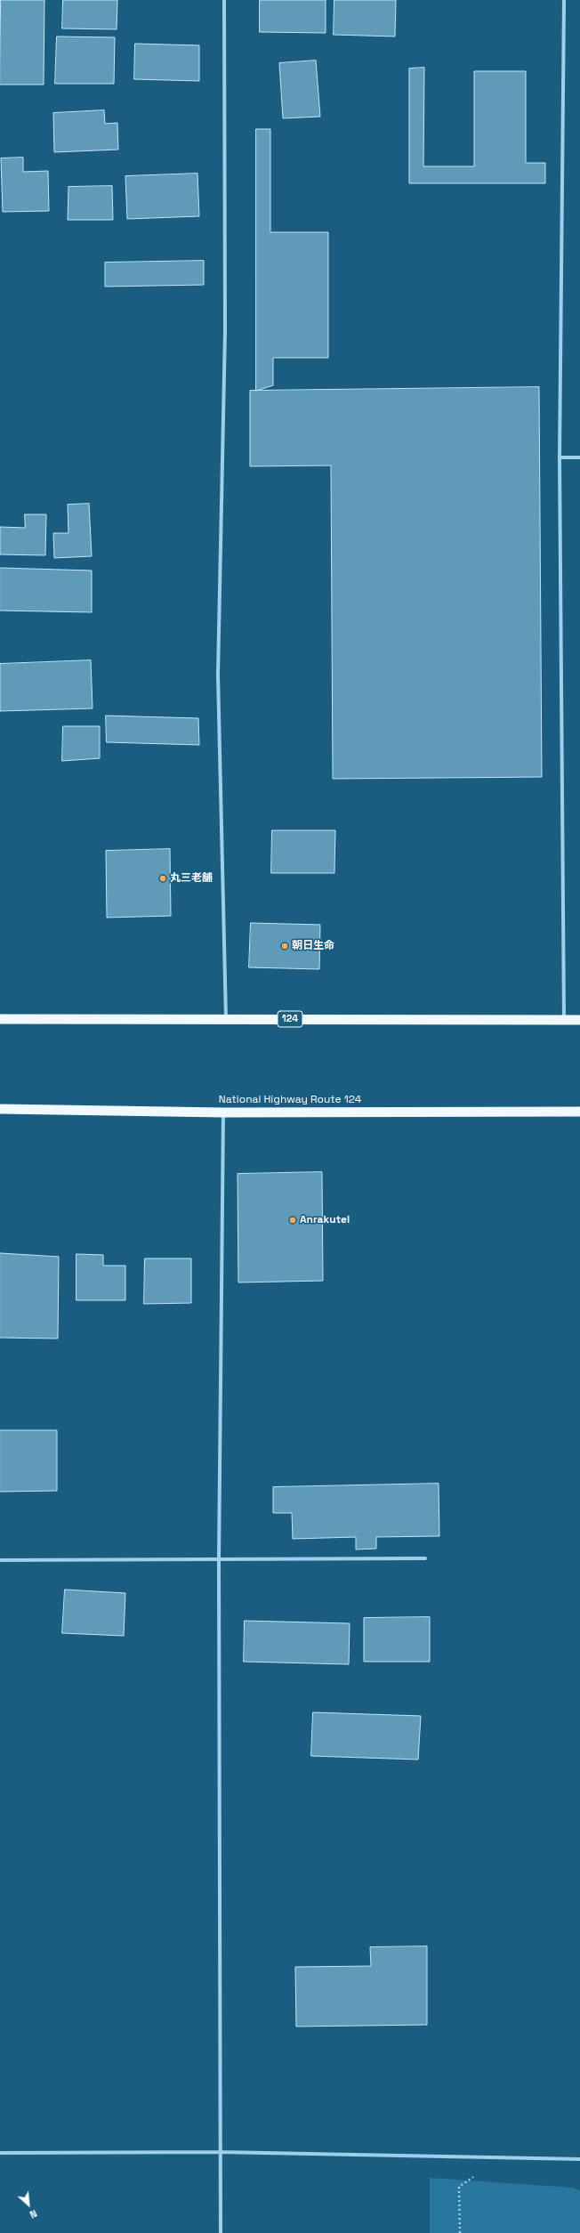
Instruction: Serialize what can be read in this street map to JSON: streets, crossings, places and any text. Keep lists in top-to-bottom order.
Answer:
{
  "streets": {
    "highway": ["124", "National Highway Route 124"]
  },
  "places": ["丸三老舗", "朝日生命", "Anrakutei"],
  "north": "bottom right"
}
